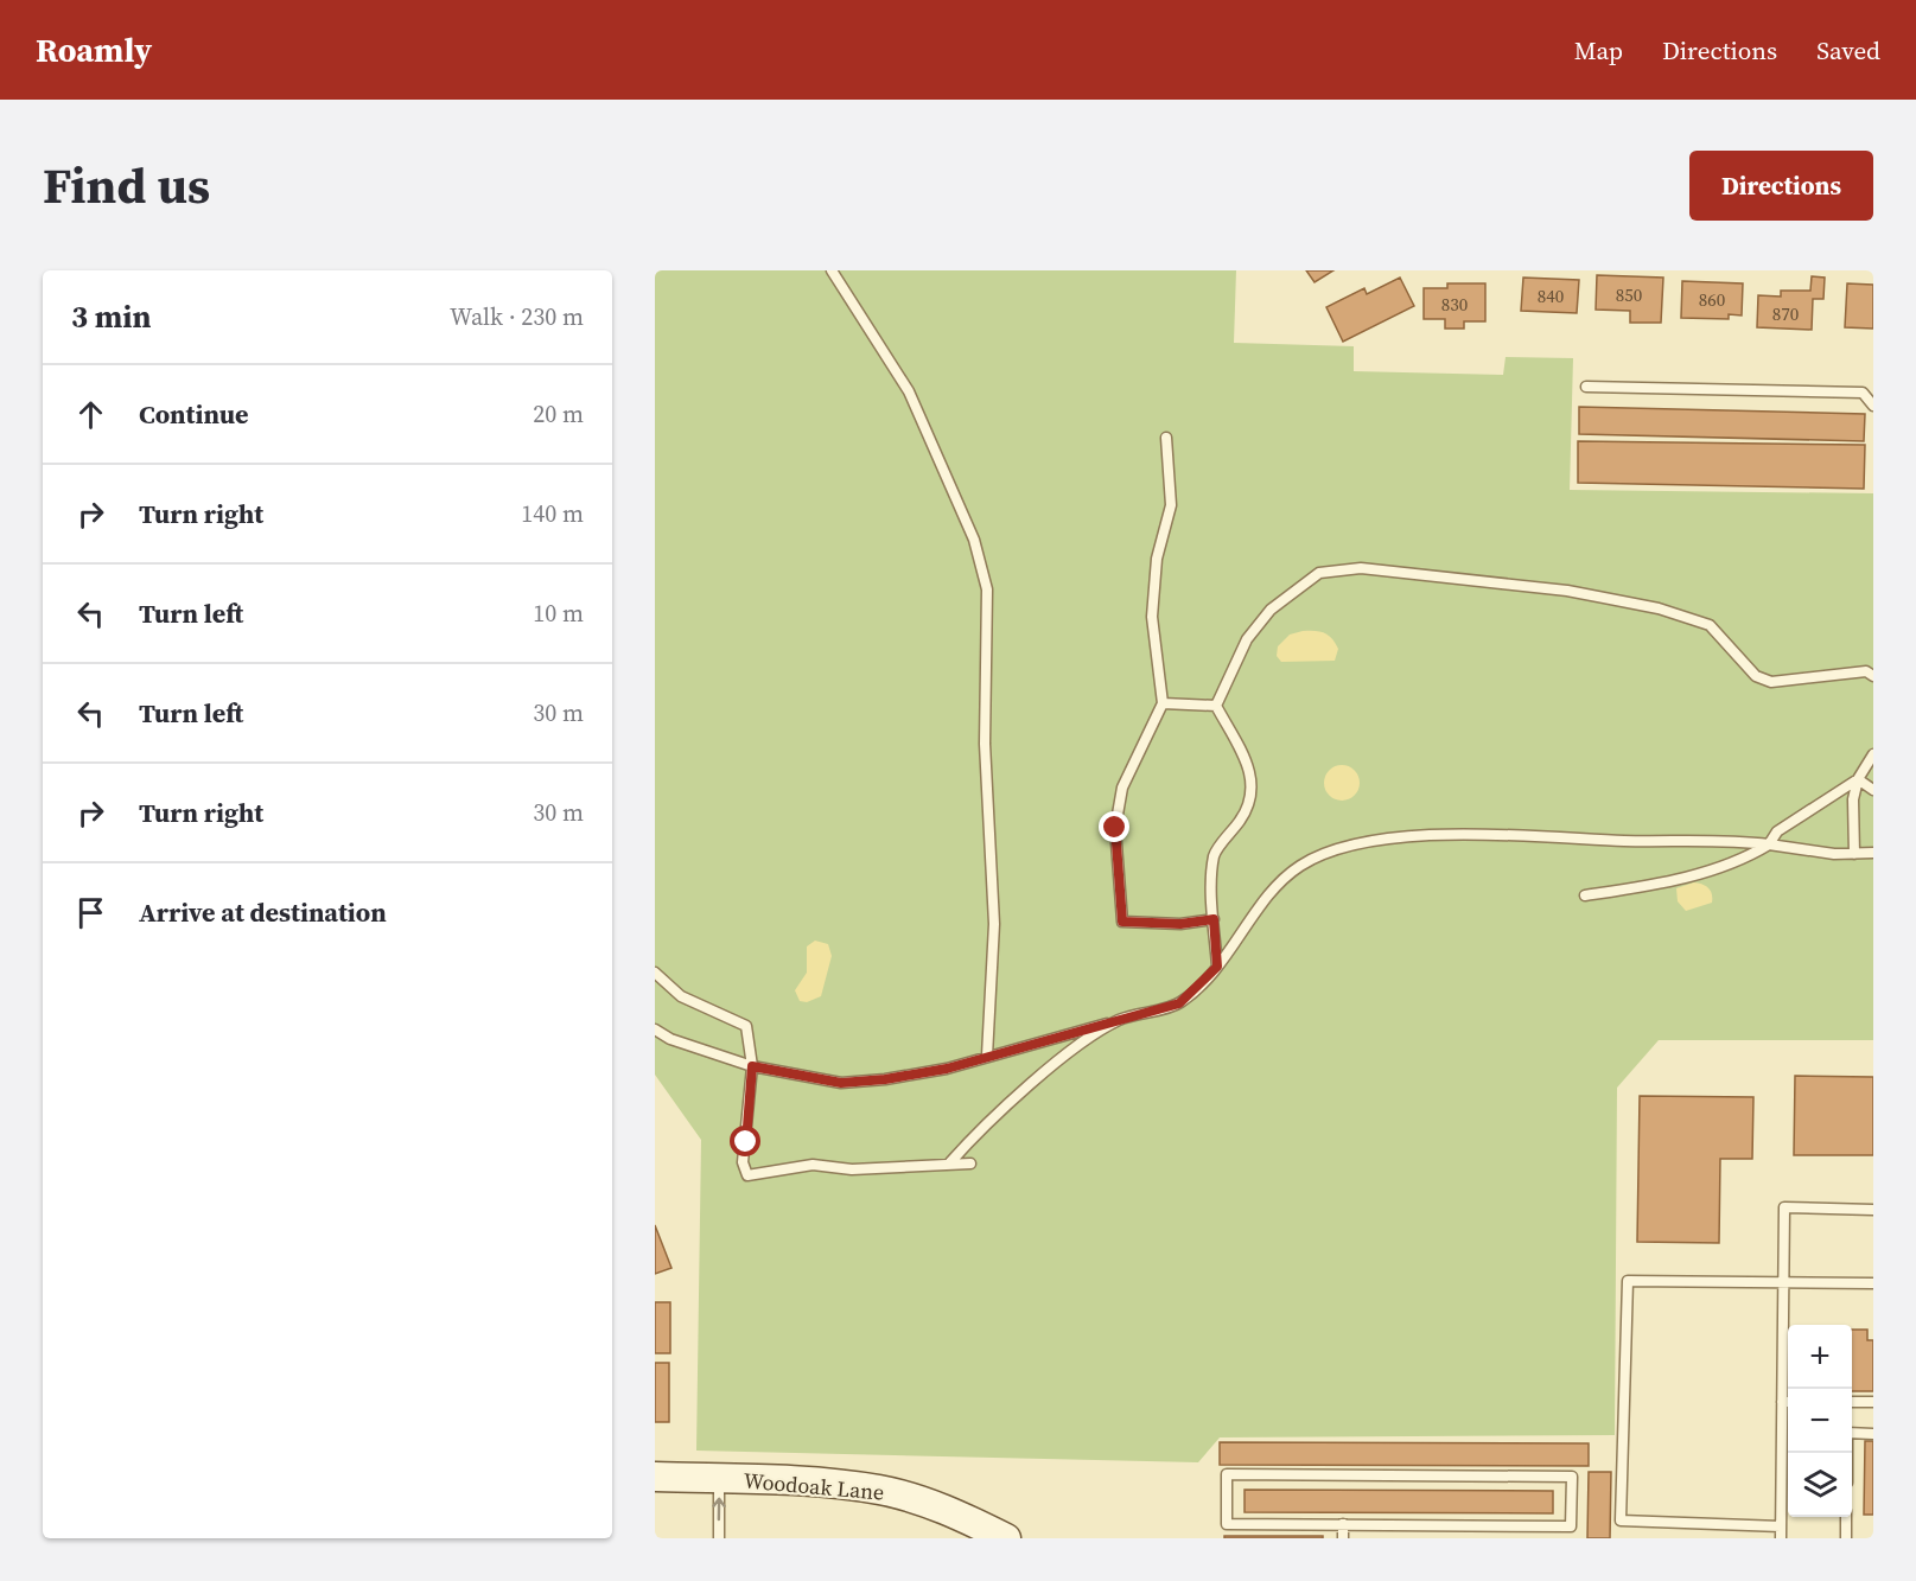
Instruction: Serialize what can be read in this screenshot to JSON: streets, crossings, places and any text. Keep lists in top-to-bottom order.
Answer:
{
  "streets": {
    "street": ["Woodoak Lane"]
  },
  "house_numbers": [
    "850",
    "840",
    "860",
    "830",
    "870"
  ],
  "page": {
    "header": "Roamly",
    "nav": ["Map", "Directions", "Saved"],
    "title": "Find us",
    "buttons": "Directions",
    "heading": ["3 min", "Walk · 230 m"],
    "list": [
      ["Continue", "20 m"],
      ["Turn right", "140 m"],
      ["Turn left", "10 m"],
      ["Turn left", "30 m"],
      ["Turn right", "30 m"],
      "Arrive at destination"
    ],
    "map_buttons": ["+", "−"]
  }
}
